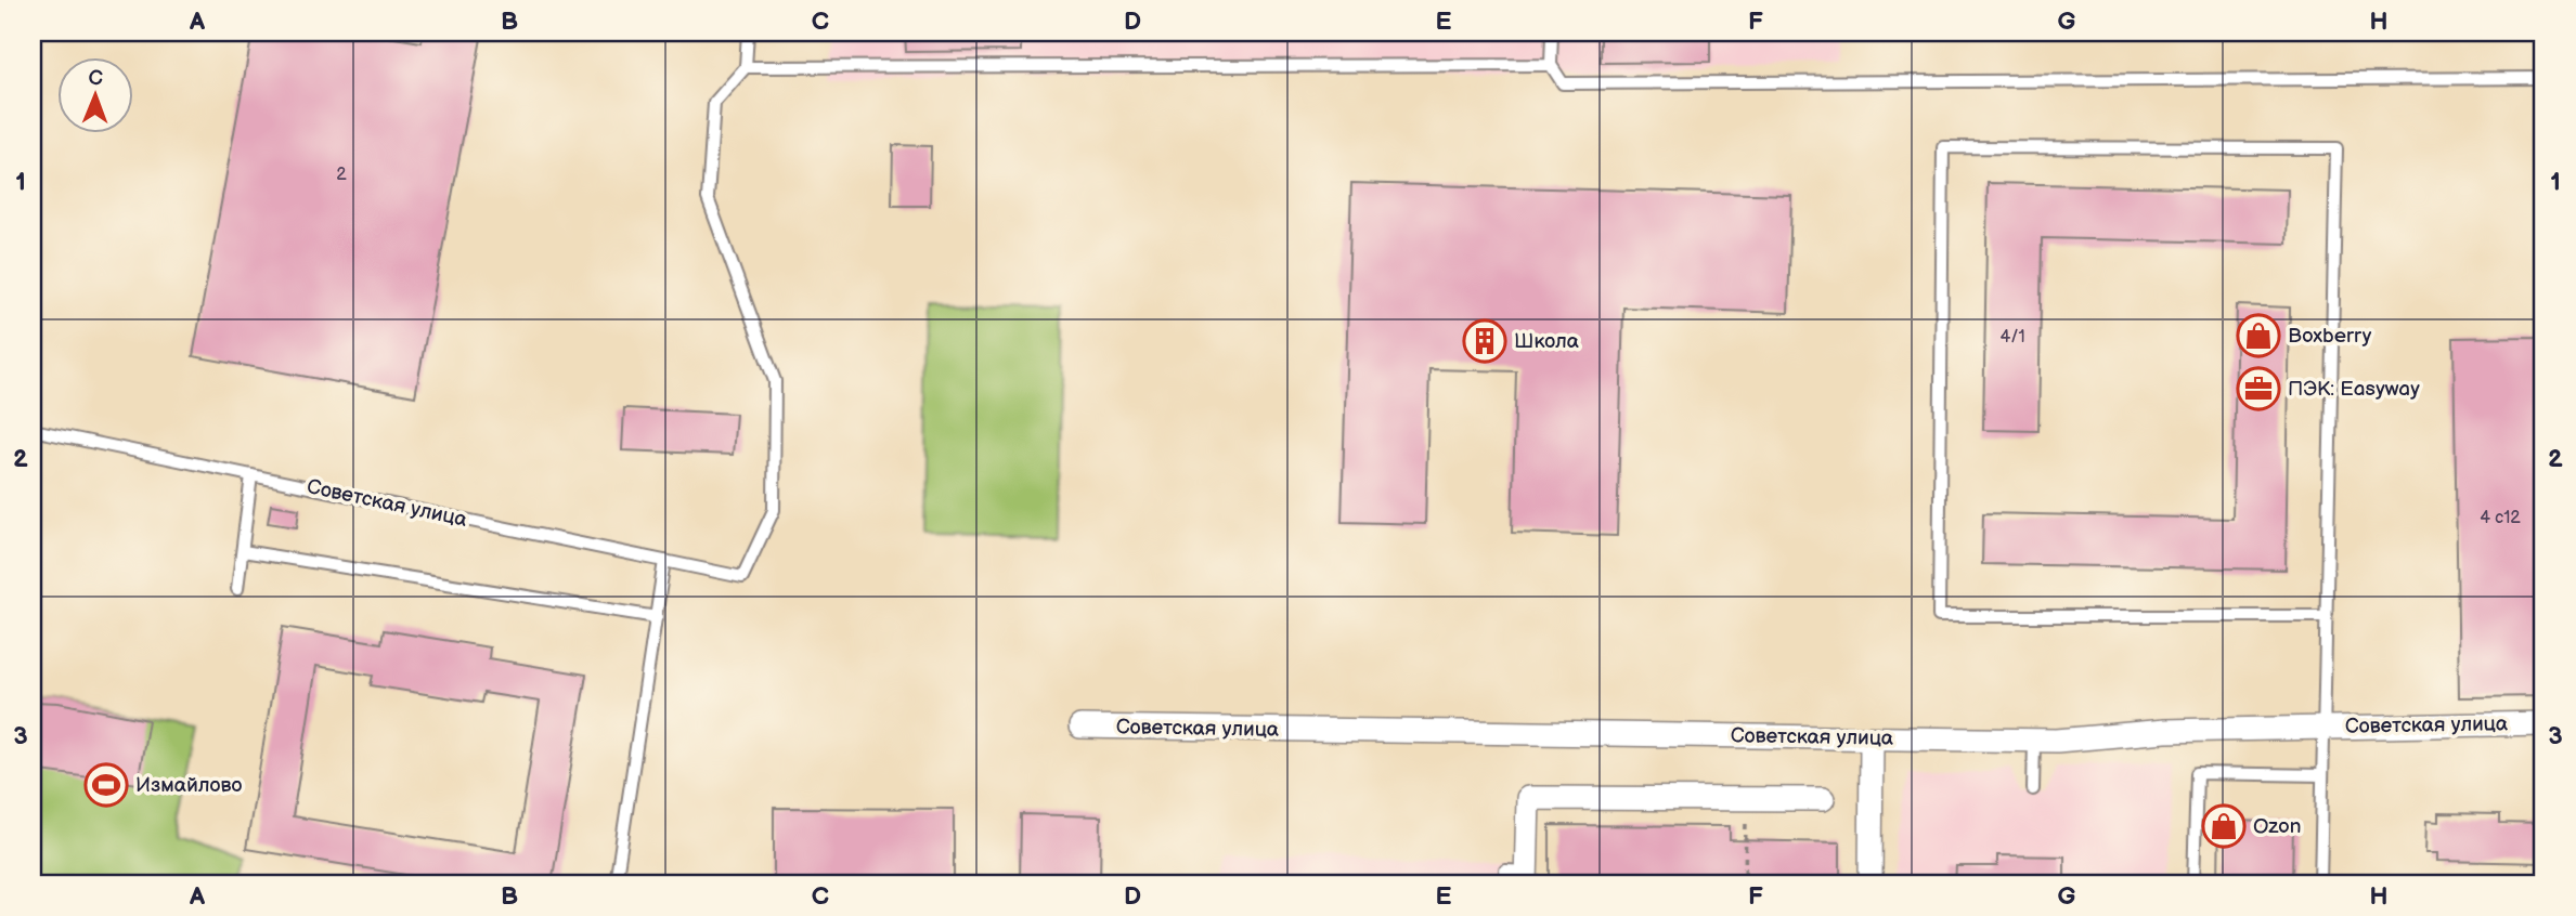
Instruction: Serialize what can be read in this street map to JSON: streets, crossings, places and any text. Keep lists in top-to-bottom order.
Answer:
{
  "streets": {
    "street": ["Советская улица"]
  },
  "places": {
    "shop": ["Boxberry", "Ozon"],
    "building": ["Школа"],
    "office": ["ПЭК: Easyway"],
    "sports": ["Измайлово"]
  },
  "house_numbers": ["2", "4/1", "4 с12"],
  "north": "top",
  "grid": {
    "columns": [
      "A",
      "B",
      "C",
      "D",
      "E",
      "F",
      "G",
      "H"
    ],
    "rows": ["1", "2", "3"]
  }
}
